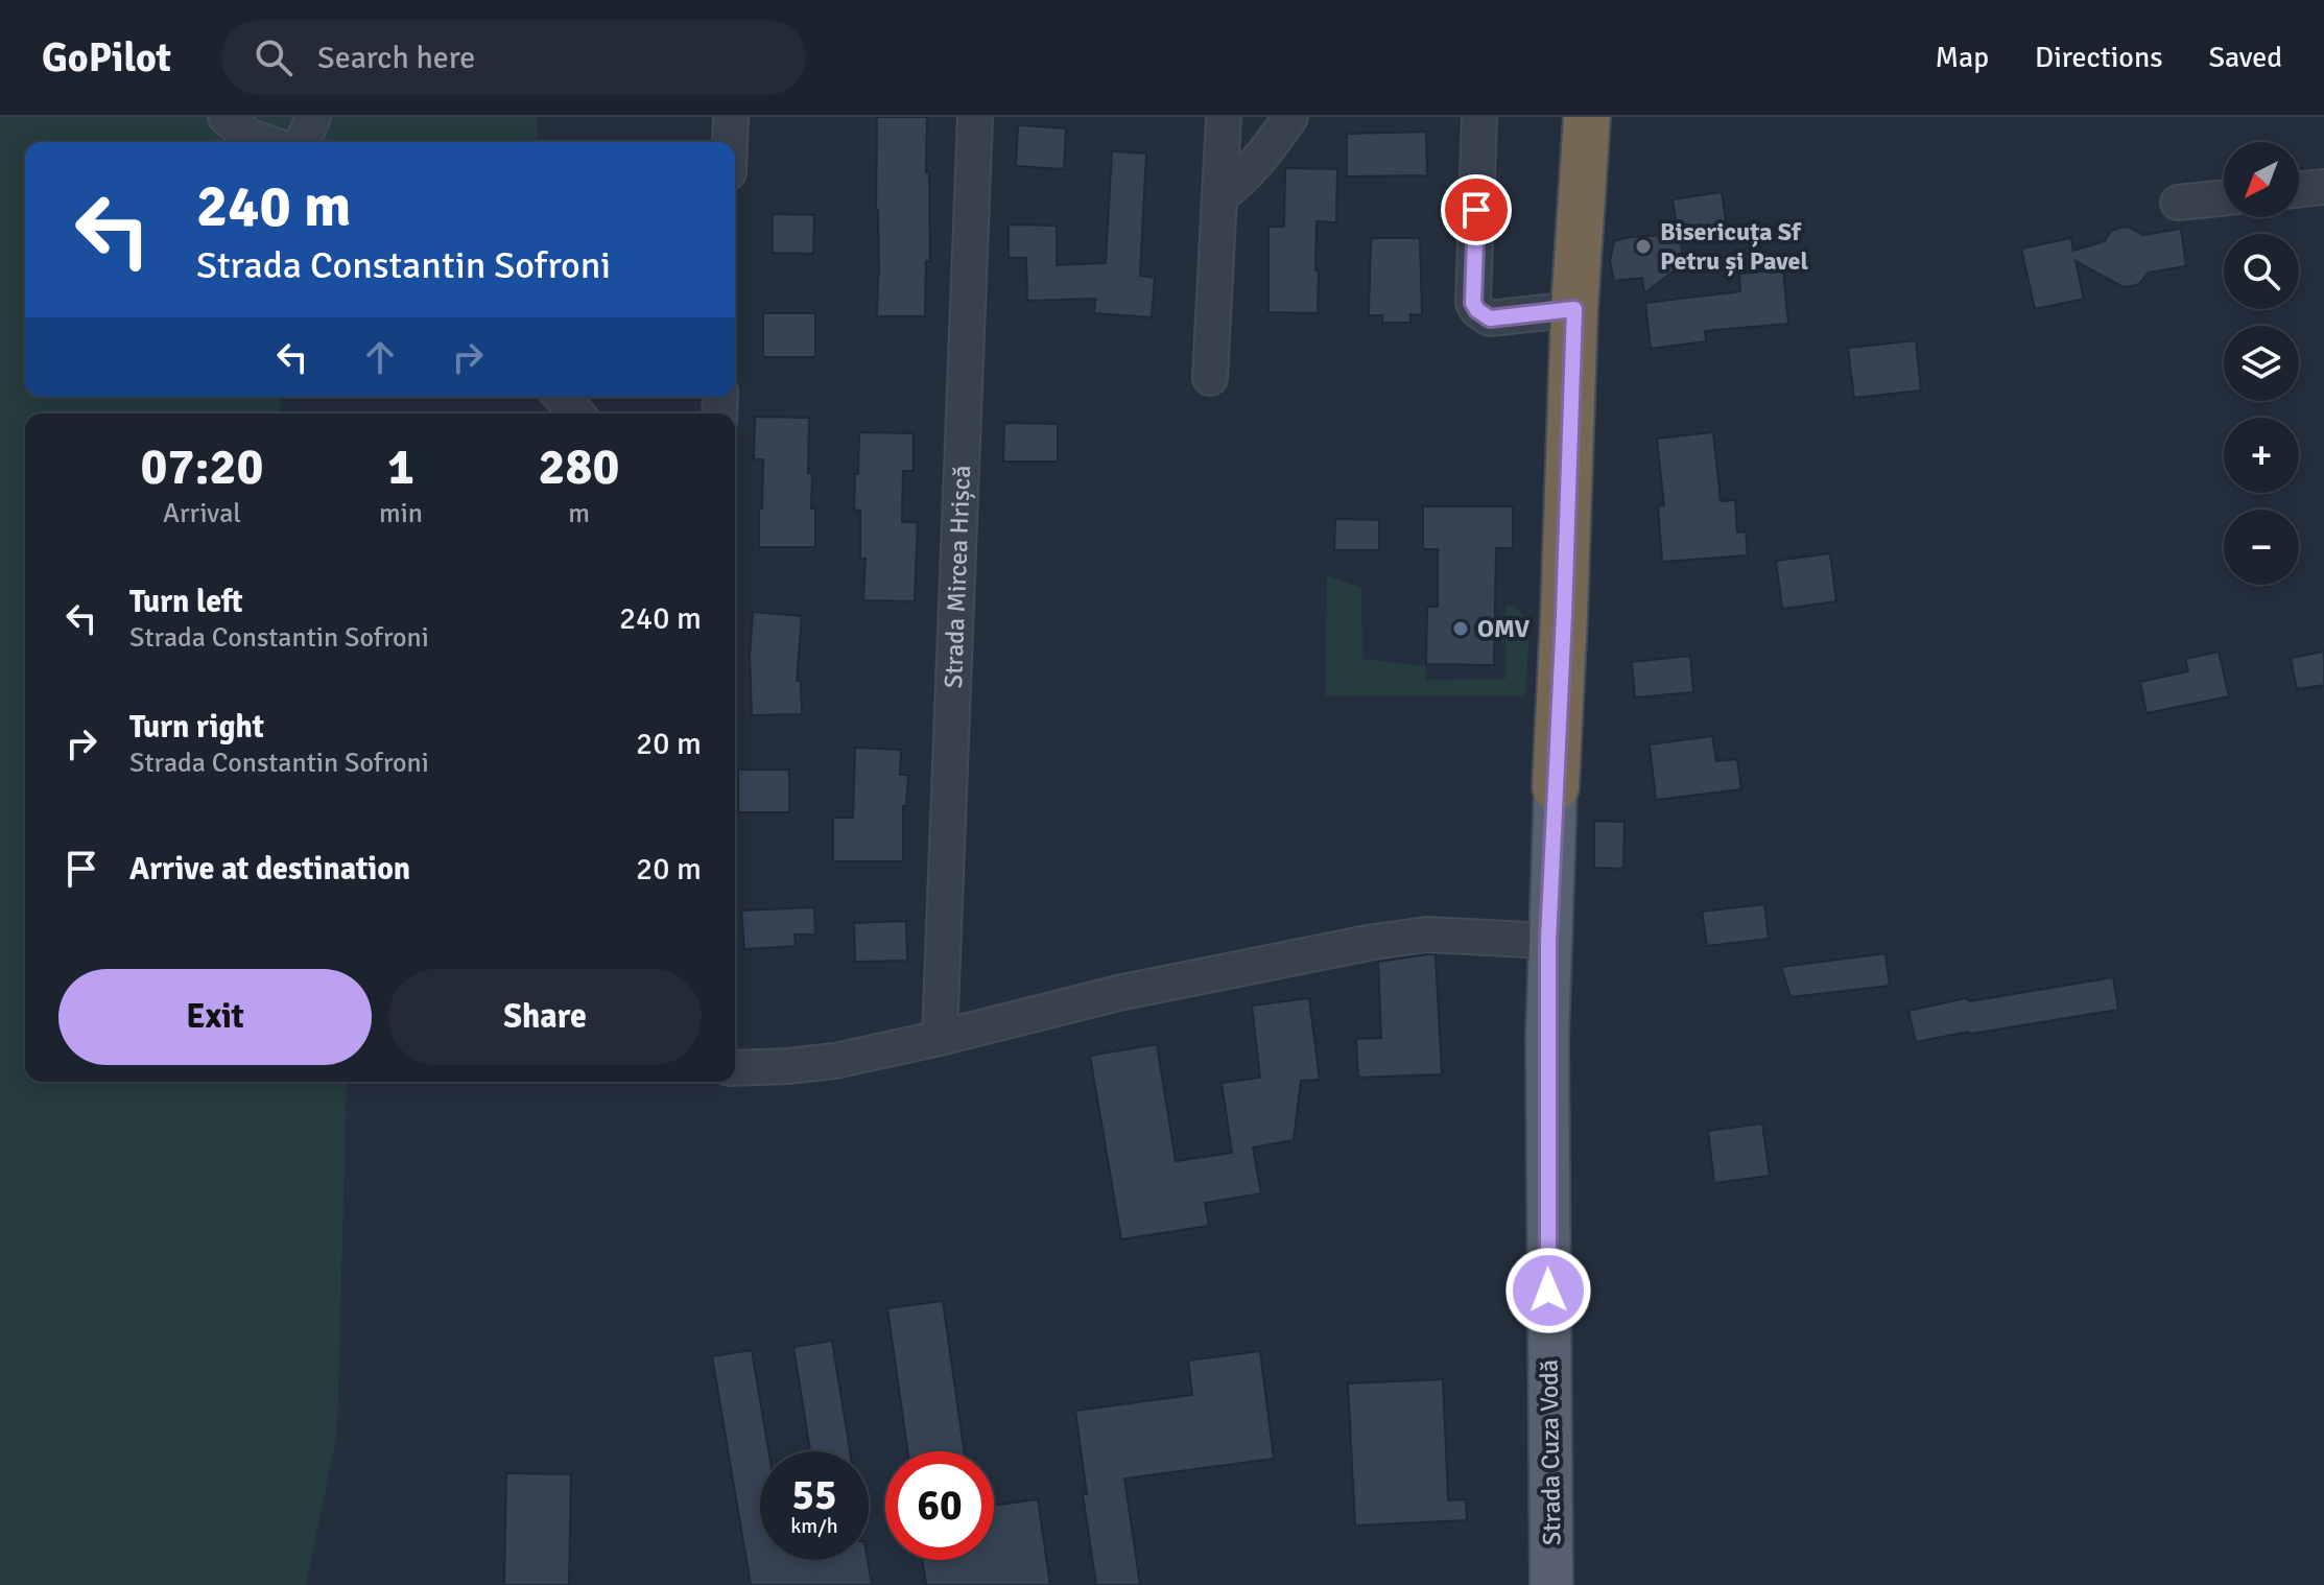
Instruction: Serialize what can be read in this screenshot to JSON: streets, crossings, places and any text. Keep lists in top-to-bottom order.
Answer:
{
  "streets": {
    "highway": ["Strada Cuza Vodă"],
    "street": ["Strada Mircea Hrișcă"]
  },
  "places": ["Bisericuța Sf Petru și Pavel", "OMV"],
  "north": "bottom left",
  "page": {
    "header": "GoPilot",
    "search": "Search here",
    "nav": ["Map", "Directions", "Saved"],
    "map_buttons": ["+", "−"],
    "turn": ["240 m", "Strada Constantin Sofroni"],
    "eta": [
      "07:20",
      "Arrival",
      "1",
      "min",
      "280",
      "m"
    ],
    "list": [
      {
        "name": "Turn left",
        "note": "Strada Constantin Sofroni",
        "value": "240 m"
      },
      {
        "name": "Turn right",
        "note": "Strada Constantin Sofroni",
        "value": "20 m"
      },
      {
        "name": "Arrive at destination",
        "value": "20 m"
      }
    ],
    "buttons": ["Exit", "Share"],
    "speed": "55 km/h",
    "limit": "60"
  }
}
